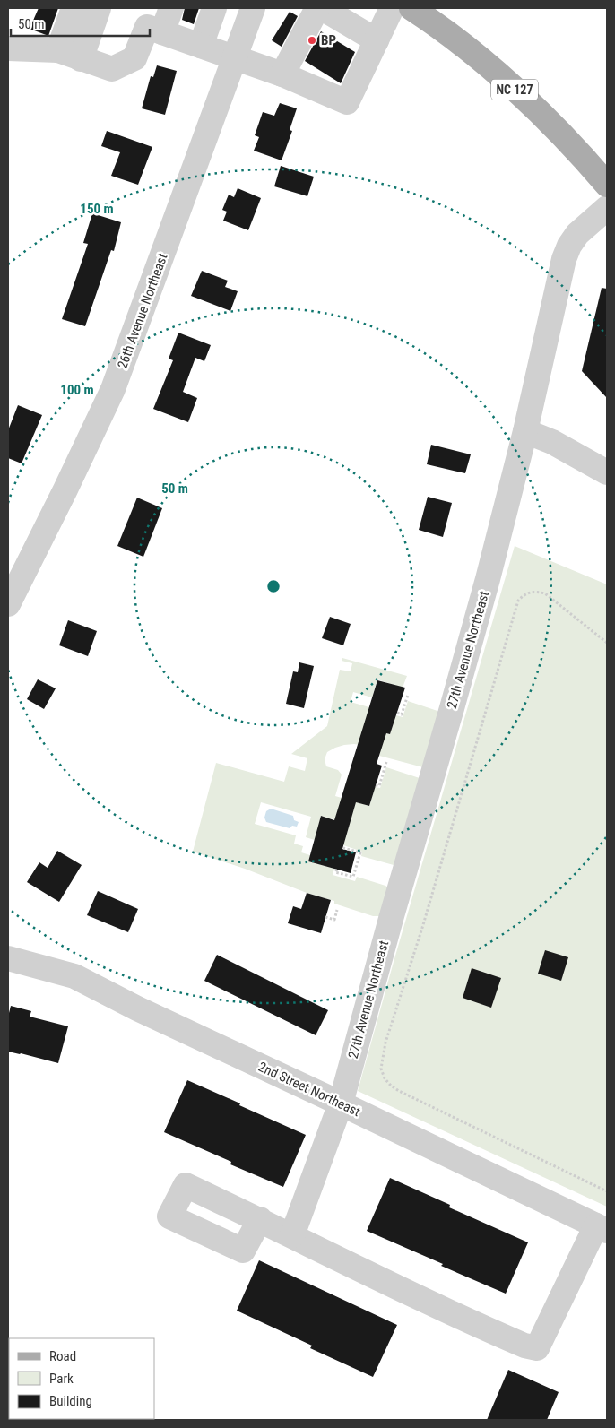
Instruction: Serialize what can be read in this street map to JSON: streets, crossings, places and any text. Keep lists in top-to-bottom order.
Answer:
{
  "streets": {
    "main road": ["NC 127"],
    "street": ["26th Avenue Northeast", "27th Avenue Northeast", "2nd Street Northeast"]
  },
  "crossings": [
    ["27th Avenue Northeast", "2nd Street Northeast"]
  ],
  "places": ["BP"],
  "legend": ["Road", "Park", "Building"],
  "scale_bar": "50 m",
  "rings": ["150 m", "100 m", "50 m"]
}
